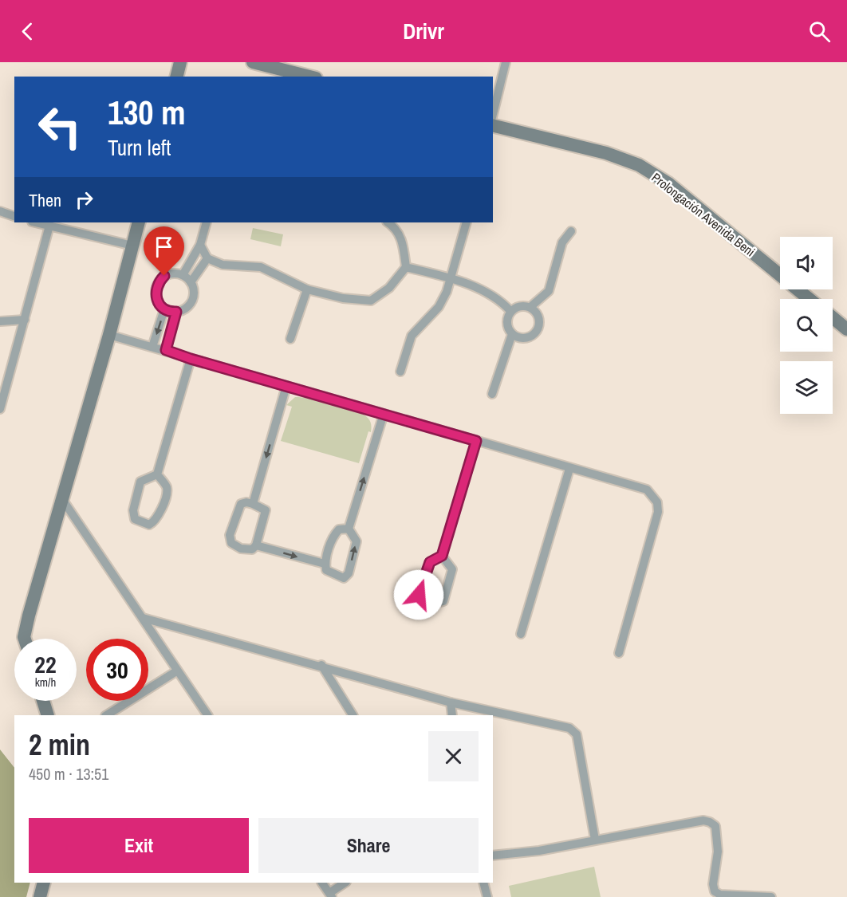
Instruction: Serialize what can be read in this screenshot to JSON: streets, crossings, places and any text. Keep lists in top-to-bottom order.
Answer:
{
  "streets": {
    "street": ["Prolongación Avenida Beni"]
  },
  "page": {
    "header": "Drivr",
    "turn": ["130 m", "Turn left"],
    "then": "Then",
    "speed": "22 km/h",
    "limit": "30",
    "heading": ["2 min", "450 m · 13:51"],
    "buttons": ["Exit", "Share"]
  }
}
